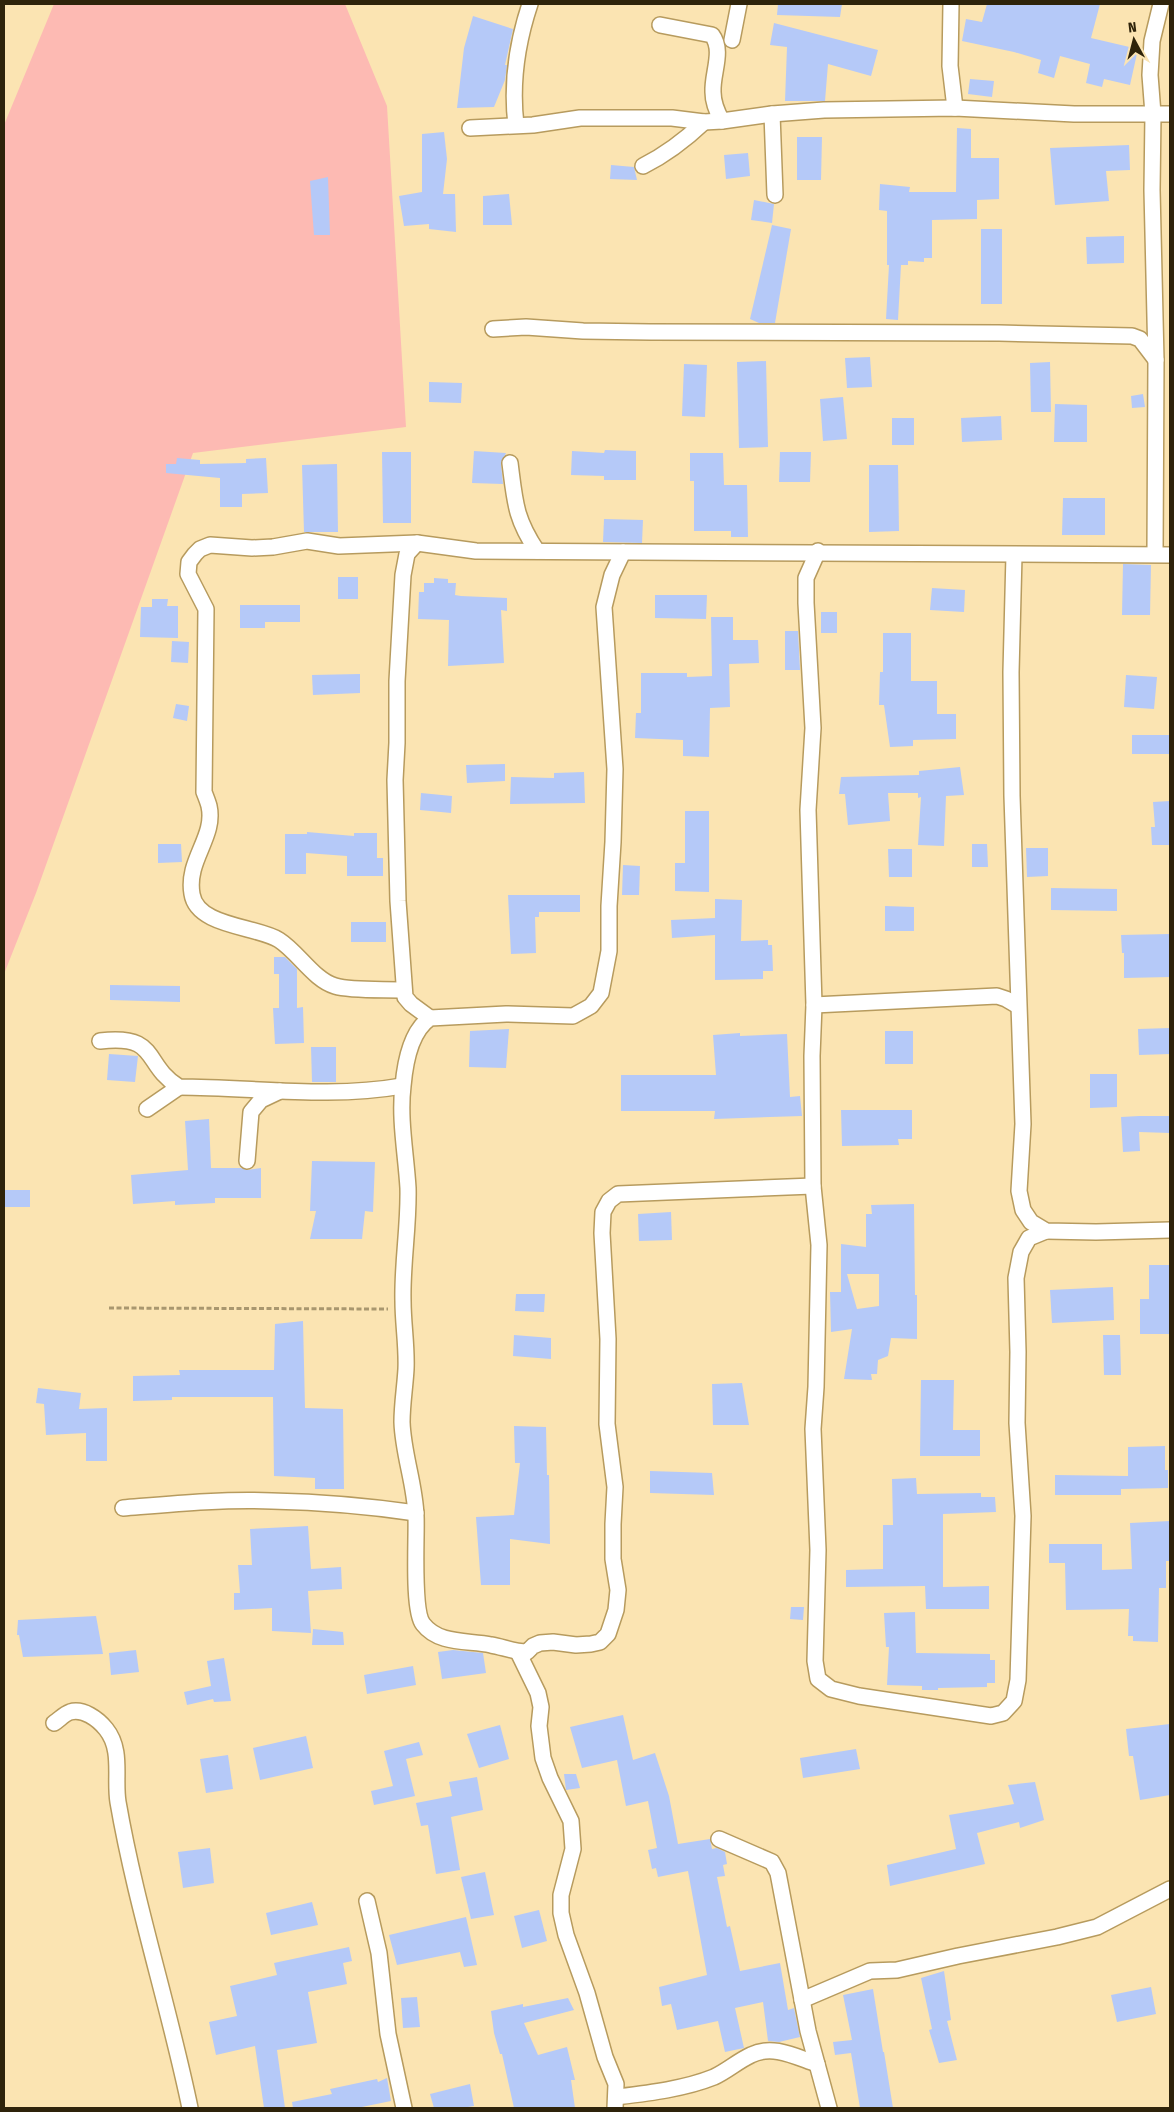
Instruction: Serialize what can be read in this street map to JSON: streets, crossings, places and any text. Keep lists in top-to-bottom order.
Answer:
{
  "north": "top"
}
